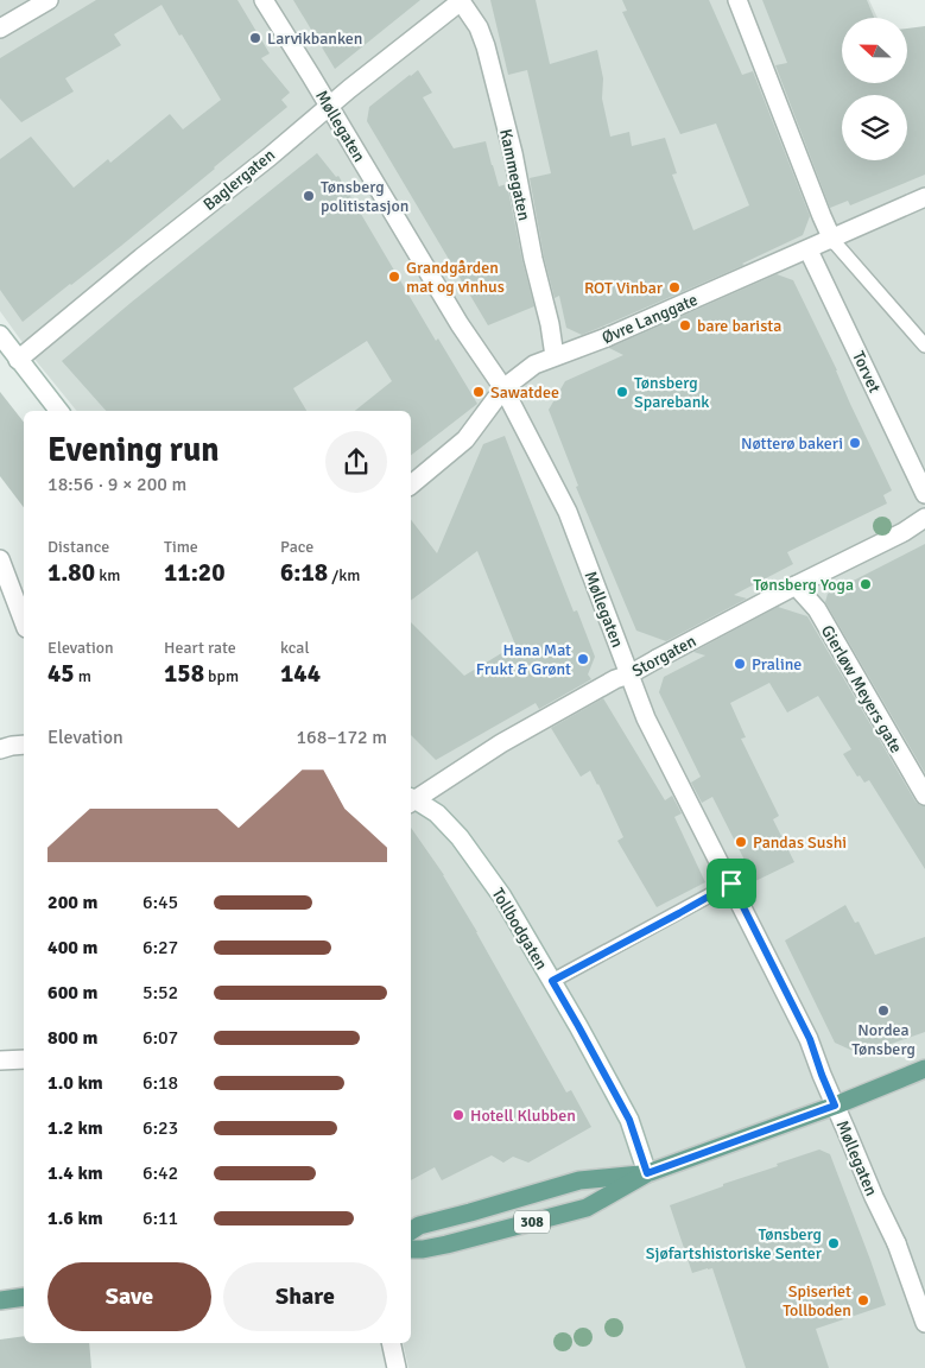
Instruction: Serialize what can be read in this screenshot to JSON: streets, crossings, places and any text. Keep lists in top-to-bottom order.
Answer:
{
  "streets": {
    "main road": ["308"],
    "street": [
      "Møllegaten",
      "Kammegaten",
      "Baglergaten",
      "Øvre Langgate",
      "Torvet",
      "Storgaten",
      "Gierløw Meyers gate",
      "Tollbodgaten"
    ]
  },
  "crossings": [
    ["Møllegaten", "Baglergaten"],
    ["Møllegaten", "Øvre Langgate"],
    ["Møllegaten", "Storgaten"],
    ["Møllegaten", "308"],
    ["Kammegaten", "Baglergaten"],
    ["Kammegaten", "Øvre Langgate"],
    ["Øvre Langgate", "Torvet"],
    ["Storgaten", "Gierløw Meyers gate"],
    ["Tollbodgaten", "308"]
  ],
  "places": [
    "Larvikbanken",
    "Tønsberg politistasjon",
    "Grandgården mat og vinhus",
    "ROT Vinbar",
    "bare barista",
    "Sawatdee",
    "Tønsberg Sparebank",
    "Nøtterø bakeri",
    "Tønsberg Yoga",
    "Hana Mat Frukt & Grønt",
    "Praline",
    "Pandas Sushi",
    "Nordea Tønsberg",
    "Hotell Klubben",
    "Tønsberg Sjøfartshistoriske Senter",
    "Spiseriet Tollboden"
  ],
  "north": "left",
  "page": {
    "heading": ["Evening run", "18:56 · 9 × 200 m"],
    "stats": [
      ["Distance", "1.80 km"],
      ["Time", "11:20"],
      ["Pace", "6:18 /km"],
      ["Elevation", "45 m"],
      ["Heart rate", "158 bpm"],
      ["kcal", "144"]
    ],
    "chart": ["Elevation", "168–172 m"],
    "list": [
      {
        "name": "200 m",
        "note": "6:45"
      },
      {
        "name": "400 m",
        "note": "6:27"
      },
      {
        "name": "600 m",
        "note": "5:52"
      },
      {
        "name": "800 m",
        "note": "6:07"
      },
      {
        "name": "1.0 km",
        "note": "6:18"
      },
      {
        "name": "1.2 km",
        "note": "6:23"
      },
      {
        "name": "1.4 km",
        "note": "6:42"
      },
      {
        "name": "1.6 km",
        "note": "6:11"
      }
    ],
    "buttons": ["Save", "Share"]
  }
}
